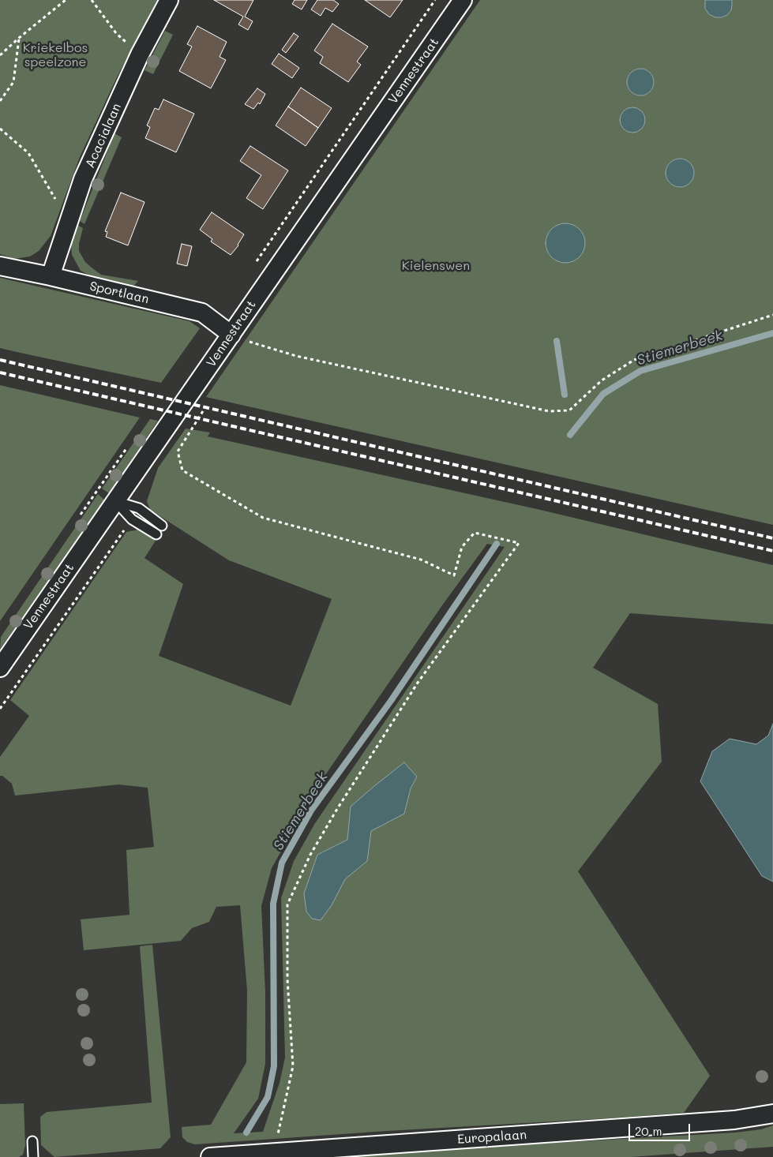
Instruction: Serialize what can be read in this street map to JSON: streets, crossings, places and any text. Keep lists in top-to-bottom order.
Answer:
{
  "streets": {
    "street": [
      "Vennestraat",
      "Acacialaan",
      "Sportlaan",
      "Europalaan"
    ]
  },
  "crossings": [
    ["Vennestraat", "Sportlaan"],
    ["Acacialaan", "Sportlaan"]
  ],
  "water": ["Stiemerbeek"],
  "parks": ["Kriekelbos speelzone", "Kielenswen"],
  "scale_bar": "20 m"
}
